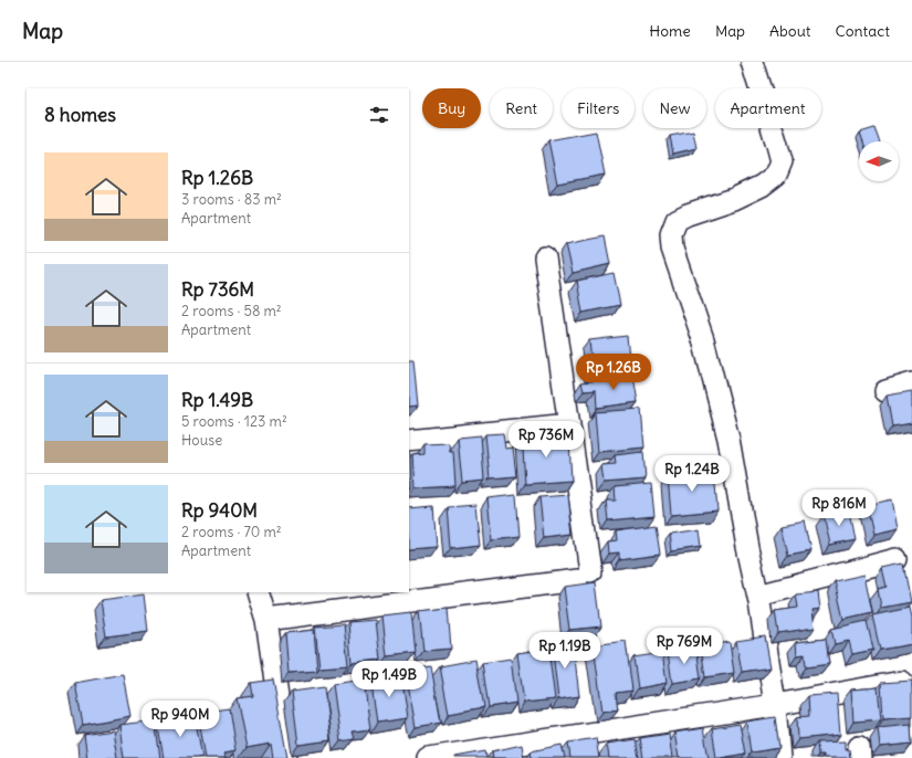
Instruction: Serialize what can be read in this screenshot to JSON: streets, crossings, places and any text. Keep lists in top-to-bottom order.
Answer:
{
  "north": "left",
  "page": {
    "header": "Map",
    "nav": [
      "Home",
      "Map",
      "About",
      "Contact"
    ],
    "chip": [
      "Buy",
      "Rent",
      "Filters",
      "New",
      "Apartment"
    ],
    "heading": "8 homes",
    "list": [
      {
        "name": "Rp 1.26B",
        "note": "3 rooms · 83 m² · Apartment"
      },
      {
        "name": "Rp 736M",
        "note": "2 rooms · 58 m² · Apartment"
      },
      {
        "name": "Rp 1.49B",
        "note": "5 rooms · 123 m² · House"
      },
      {
        "name": "Rp 940M",
        "note": "2 rooms · 70 m² · Apartment"
      }
    ],
    "price": [
      "Rp 1.26B",
      "Rp 736M",
      "Rp 1.24B",
      "Rp 816M",
      "Rp 769M",
      "Rp 1.19B",
      "Rp 1.49B",
      "Rp 940M"
    ]
  }
}
